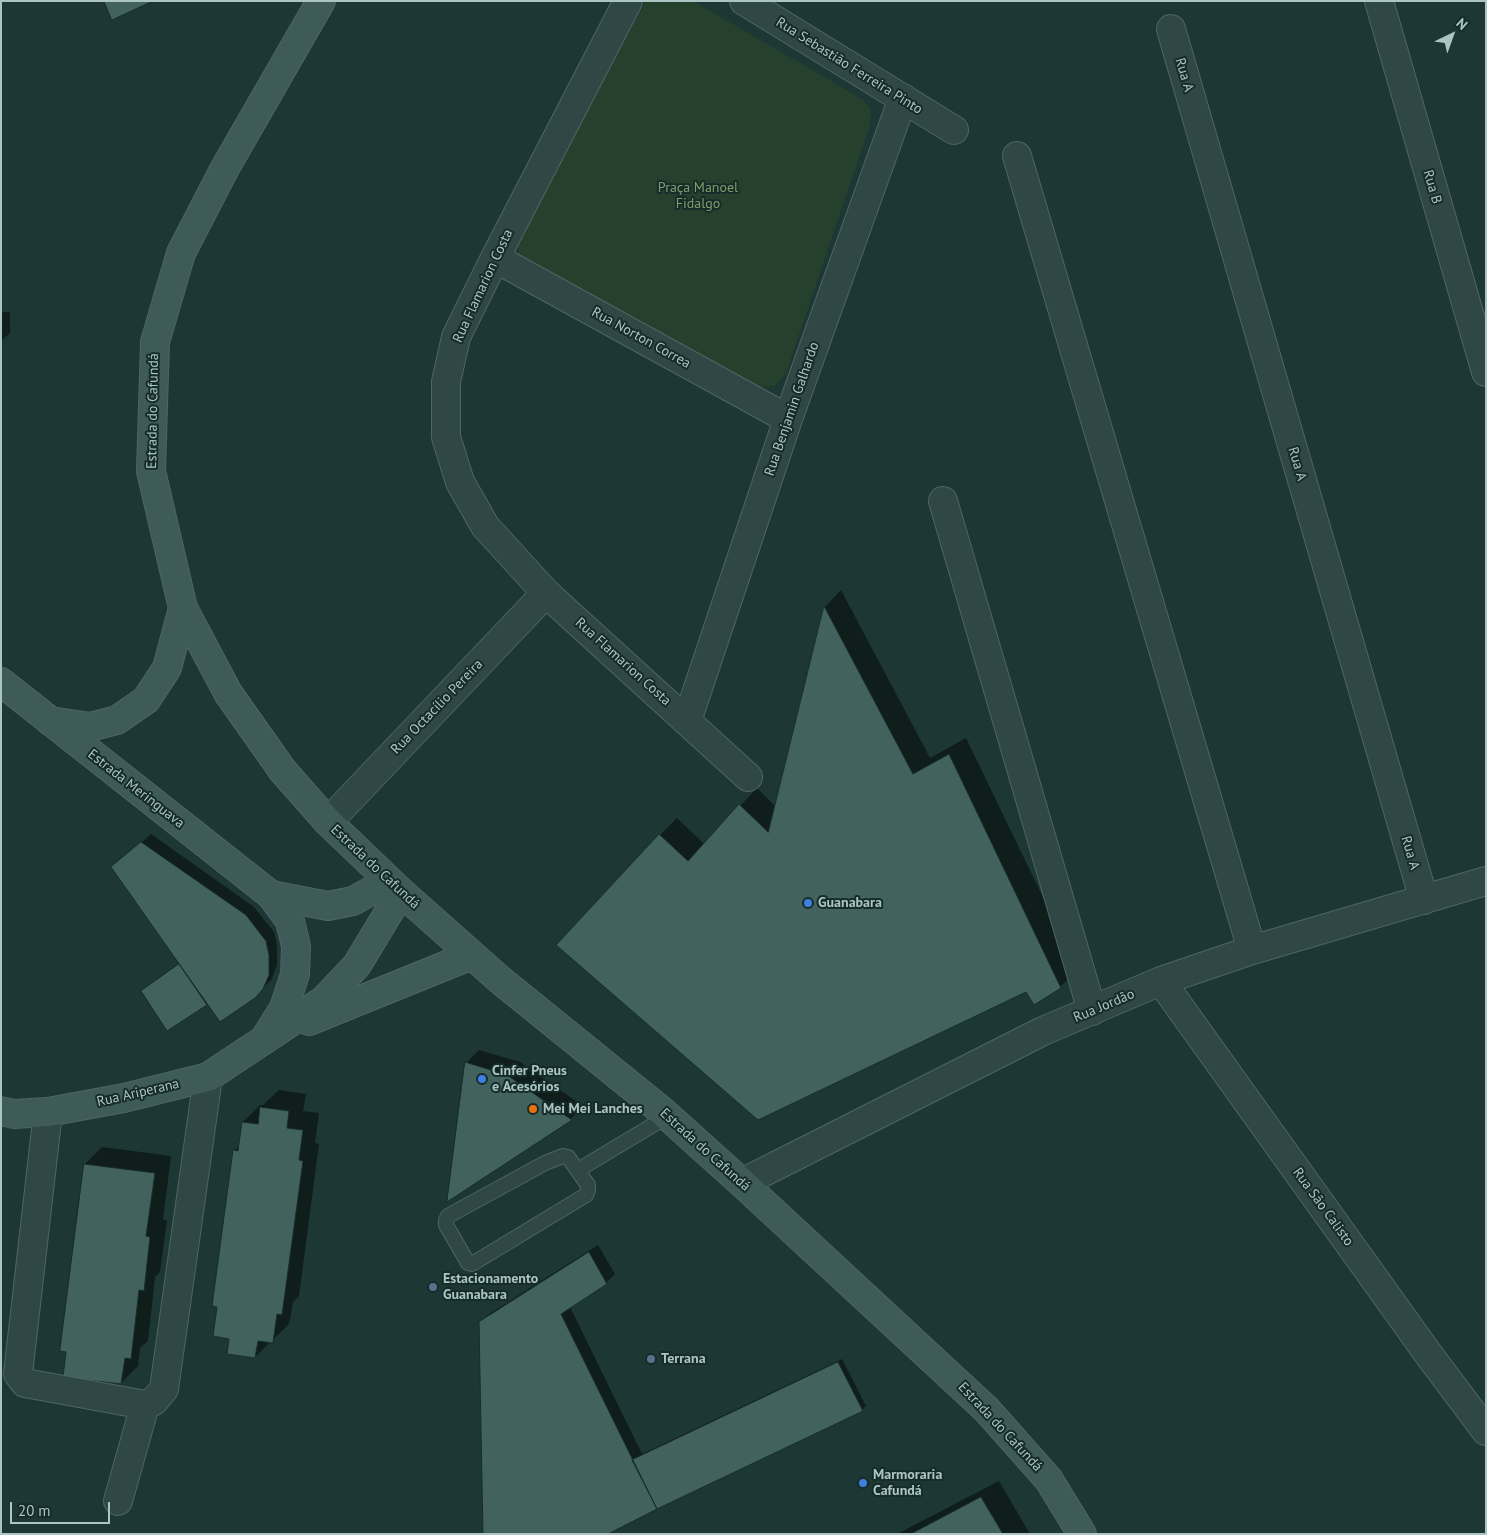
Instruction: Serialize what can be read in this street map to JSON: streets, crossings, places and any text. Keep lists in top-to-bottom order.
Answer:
{
  "streets": {
    "main road": ["Estrada do Cafundá", "Estrada Meringuava", "Rua Ariperana"],
    "street": [
      "Rua Sebastião Ferreira Pinto",
      "Rua A",
      "Rua B",
      "Rua Flamarion Costa",
      "Rua Norton Correa",
      "Rua Benjamin Galhardo",
      "Rua Octacílio Pereira",
      "Rua Jordão",
      "Rua São Calisto"
    ]
  },
  "crossings": [
    ["Rua Sebastião Ferreira Pinto", "Rua Benjamin Galhardo"],
    ["Rua A", "Rua Jordão"],
    ["Rua Flamarion Costa", "Rua Norton Correa"],
    ["Rua Flamarion Costa", "Rua Benjamin Galhardo"],
    ["Rua Flamarion Costa", "Rua Octacílio Pereira"],
    ["Rua Norton Correa", "Rua Benjamin Galhardo"],
    ["Estrada do Cafundá", "Rua Octacílio Pereira"],
    ["Estrada do Cafundá", "Estrada Meringuava"],
    ["Estrada do Cafundá", "Rua Jordão"],
    ["Estrada do Cafundá", "Rua Ariperana"],
    ["Estrada Meringuava", "Rua Ariperana"],
    ["Rua Jordão", "Rua São Calisto"]
  ],
  "parks": ["Praça Manoel Fidalgo"],
  "places": [
    "Guanabara",
    "Cinfer Pneus e Acesórios",
    "Mei Mei Lanches",
    "Estacionamento Guanabara",
    "Terrana",
    "Marmoraria Cafundá"
  ],
  "scale_bar": "20 m",
  "north": "top right"
}
